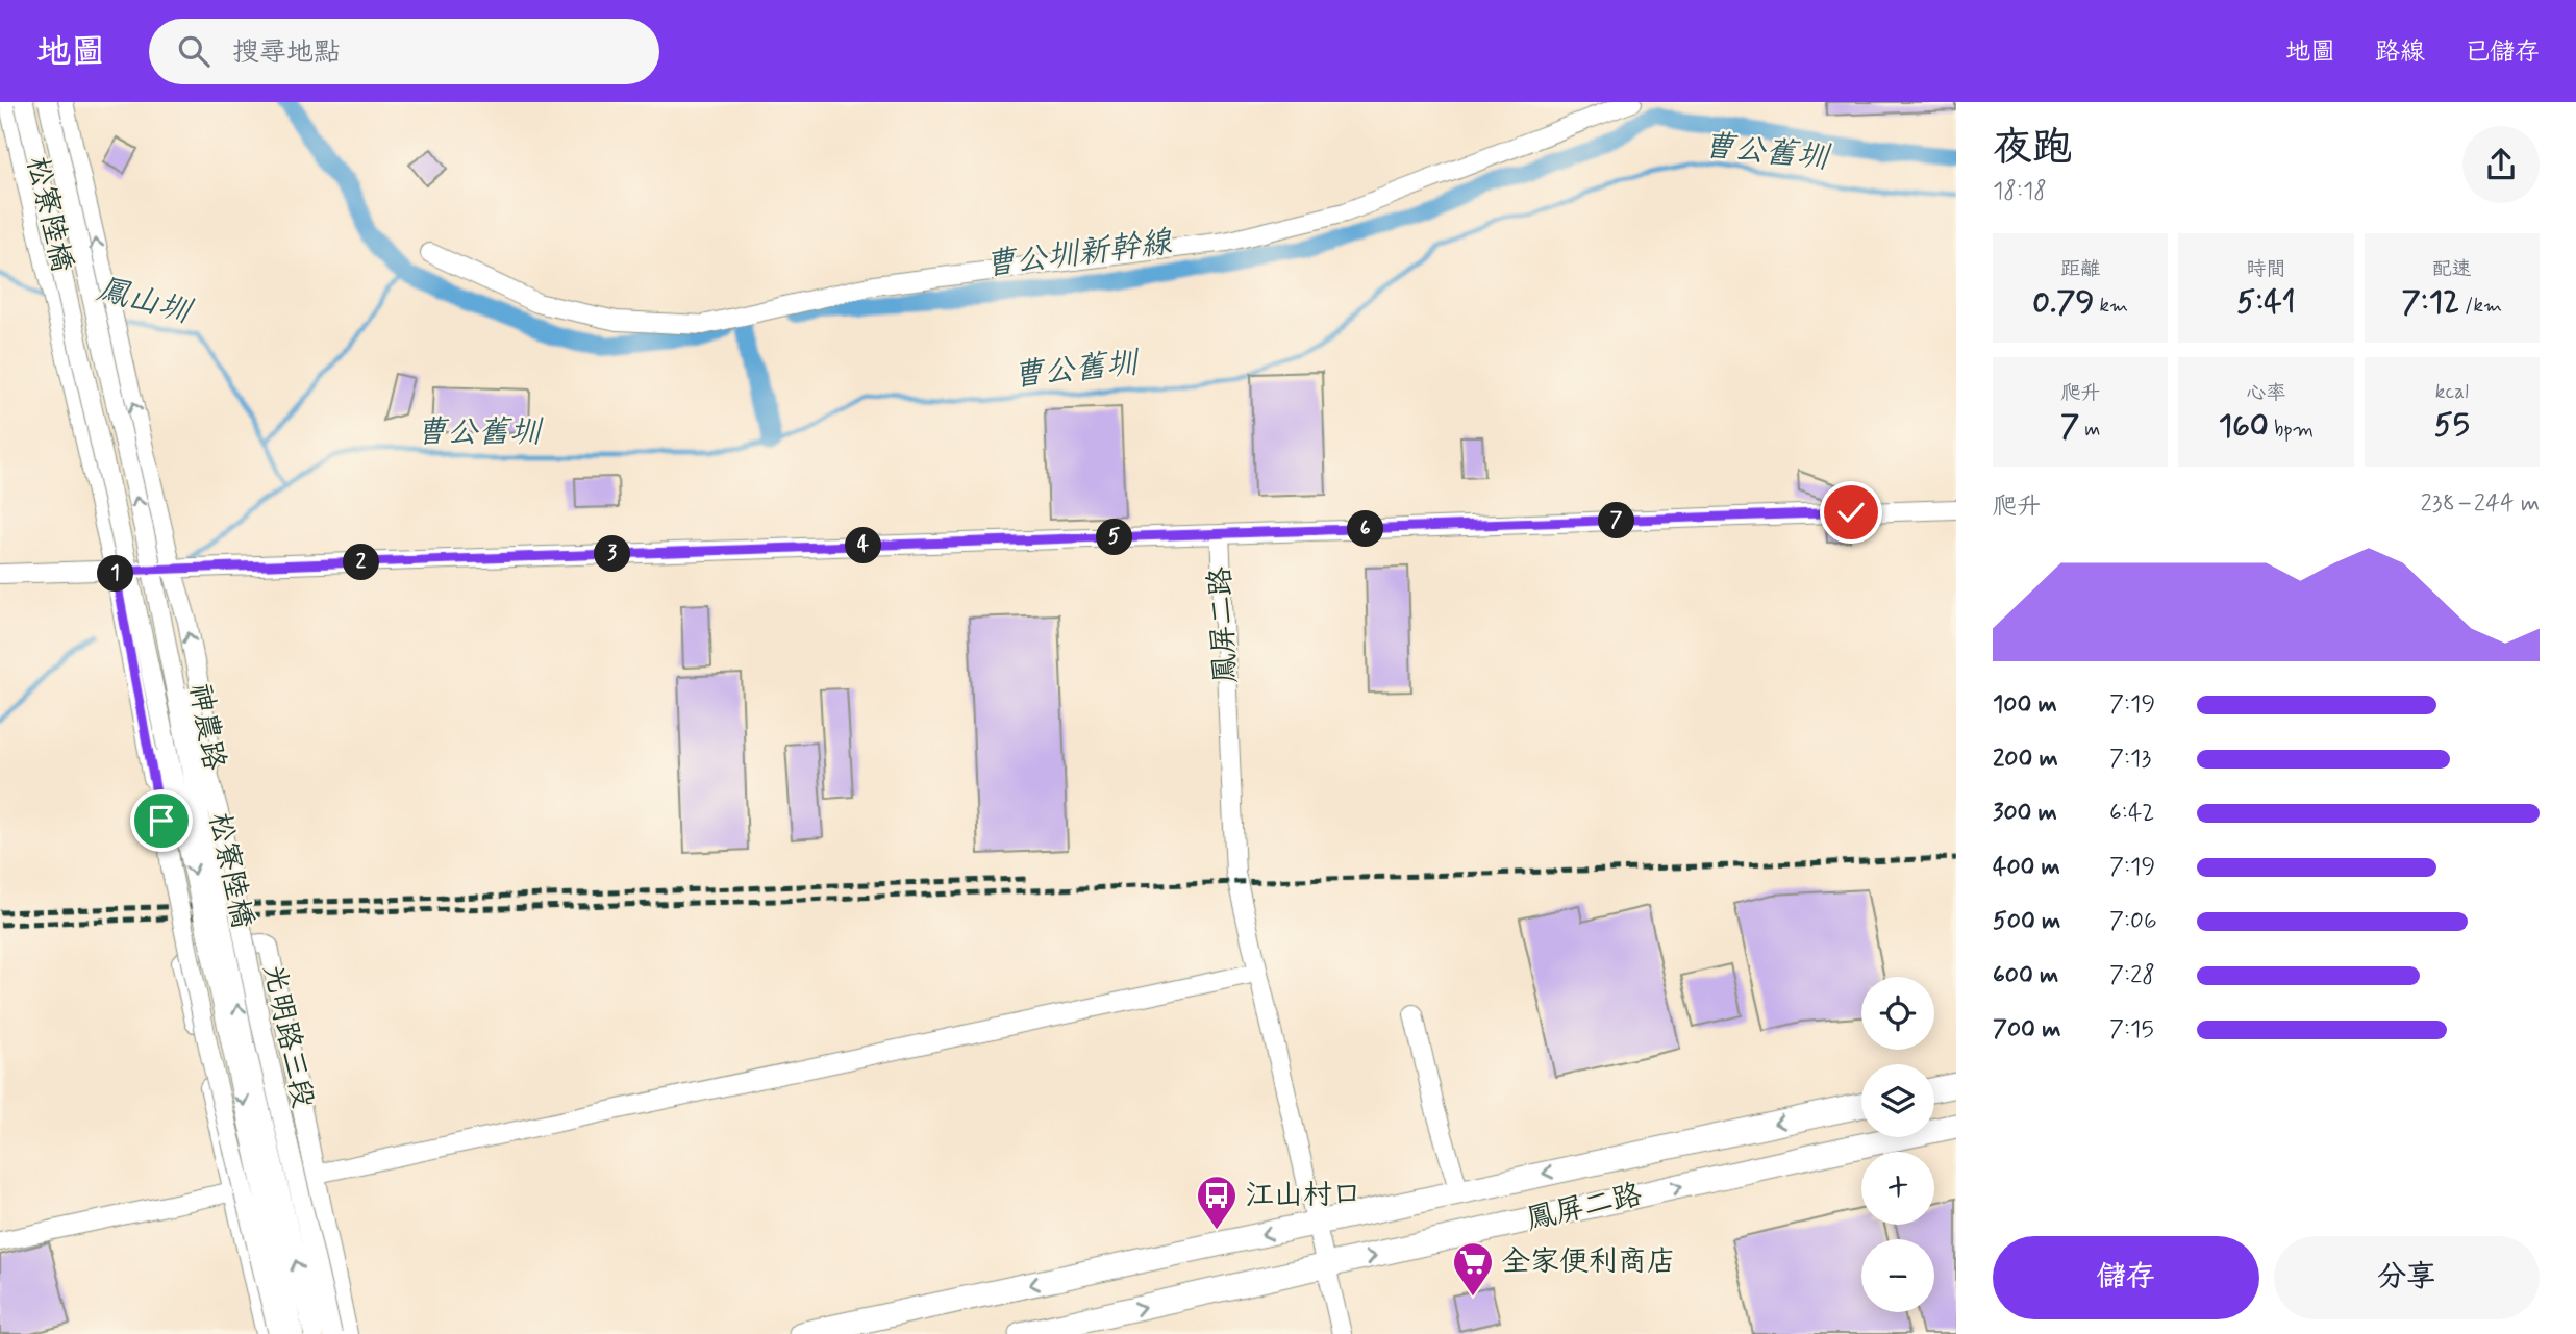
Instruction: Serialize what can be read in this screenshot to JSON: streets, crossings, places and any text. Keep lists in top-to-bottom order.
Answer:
{
  "streets": {
    "main road": ["鳳屏二路"],
    "street": ["松寮陸橋", "神農路", "光明路三段"]
  },
  "water": ["曹公舊圳", "曹公圳新幹線", "鳳山圳"],
  "places": {
    "bus stop": ["江山村口"],
    "supermarket": ["全家便利商店"]
  },
  "page": {
    "header": "地圖",
    "search": "搜尋地點",
    "nav": ["地圖", "路線", "已儲存"],
    "heading": ["夜跑", "18:18"],
    "stats": [
      ["距離", "0.79 km"],
      ["時間", "5:41"],
      ["配速", "7:12 /km"],
      ["爬升", "7 m"],
      ["心率", "160 bpm"],
      ["kcal", "55"]
    ],
    "chart": ["爬升", "238–244 m"],
    "pins": [
      "7",
      "6",
      "5",
      "4",
      "3",
      "2",
      "1"
    ],
    "list": [
      {
        "name": "100 m",
        "note": "7:19"
      },
      {
        "name": "200 m",
        "note": "7:13"
      },
      {
        "name": "300 m",
        "note": "6:42"
      },
      {
        "name": "400 m",
        "note": "7:19"
      },
      {
        "name": "500 m",
        "note": "7:06"
      },
      {
        "name": "600 m",
        "note": "7:28"
      },
      {
        "name": "700 m",
        "note": "7:15"
      }
    ],
    "map_buttons": ["+", "−"],
    "buttons": ["儲存", "分享"]
  }
}
